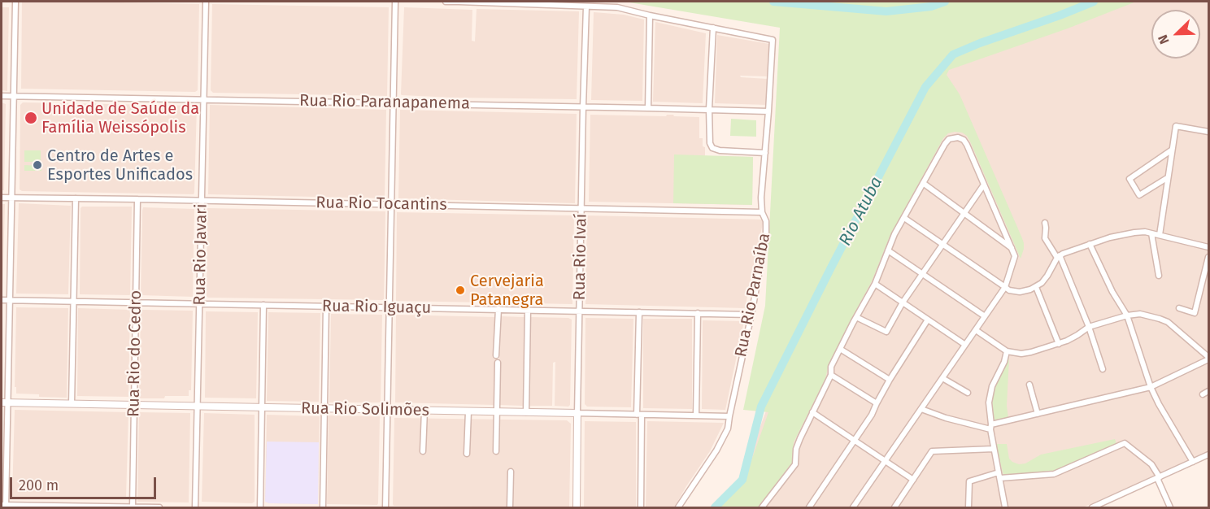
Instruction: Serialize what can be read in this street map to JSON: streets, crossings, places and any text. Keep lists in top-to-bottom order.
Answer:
{
  "streets": {
    "street": [
      "Rua Rio Paranapanema",
      "Rua Rio Tocantins",
      "Rua Rio Javari",
      "Rua Rio Ivaí",
      "Rua Rio Parnaíba",
      "Rua Rio Iguaçu",
      "Rua Rio do Cedro",
      "Rua Rio Solimões"
    ]
  },
  "crossings": [
    ["Rua Rio Paranapanema", "Rua Rio Javari"],
    ["Rua Rio Paranapanema", "Rua Rio Ivaí"],
    ["Rua Rio Paranapanema", "Rua Rio Parnaíba"],
    ["Rua Rio Tocantins", "Rua Rio Javari"],
    ["Rua Rio Tocantins", "Rua Rio Ivaí"],
    ["Rua Rio Tocantins", "Rua Rio Parnaíba"],
    ["Rua Rio Tocantins", "Rua Rio do Cedro"],
    ["Rua Rio Javari", "Rua Rio Iguaçu"],
    ["Rua Rio Javari", "Rua Rio Solimões"],
    ["Rua Rio Ivaí", "Rua Rio Iguaçu"],
    ["Rua Rio Ivaí", "Rua Rio Solimões"],
    ["Rua Rio Parnaíba", "Rua Rio Iguaçu"],
    ["Rua Rio Parnaíba", "Rua Rio Solimões"],
    ["Rua Rio Iguaçu", "Rua Rio do Cedro"],
    ["Rua Rio do Cedro", "Rua Rio Solimões"]
  ],
  "water": ["Rio Atuba"],
  "places": ["Unidade de Saúde da Família Weissópolis", "Centro de Artes e Esportes Unificados", "Cervejaria Patanegra"],
  "scale_bar": "200 m",
  "north": "bottom left"
}
